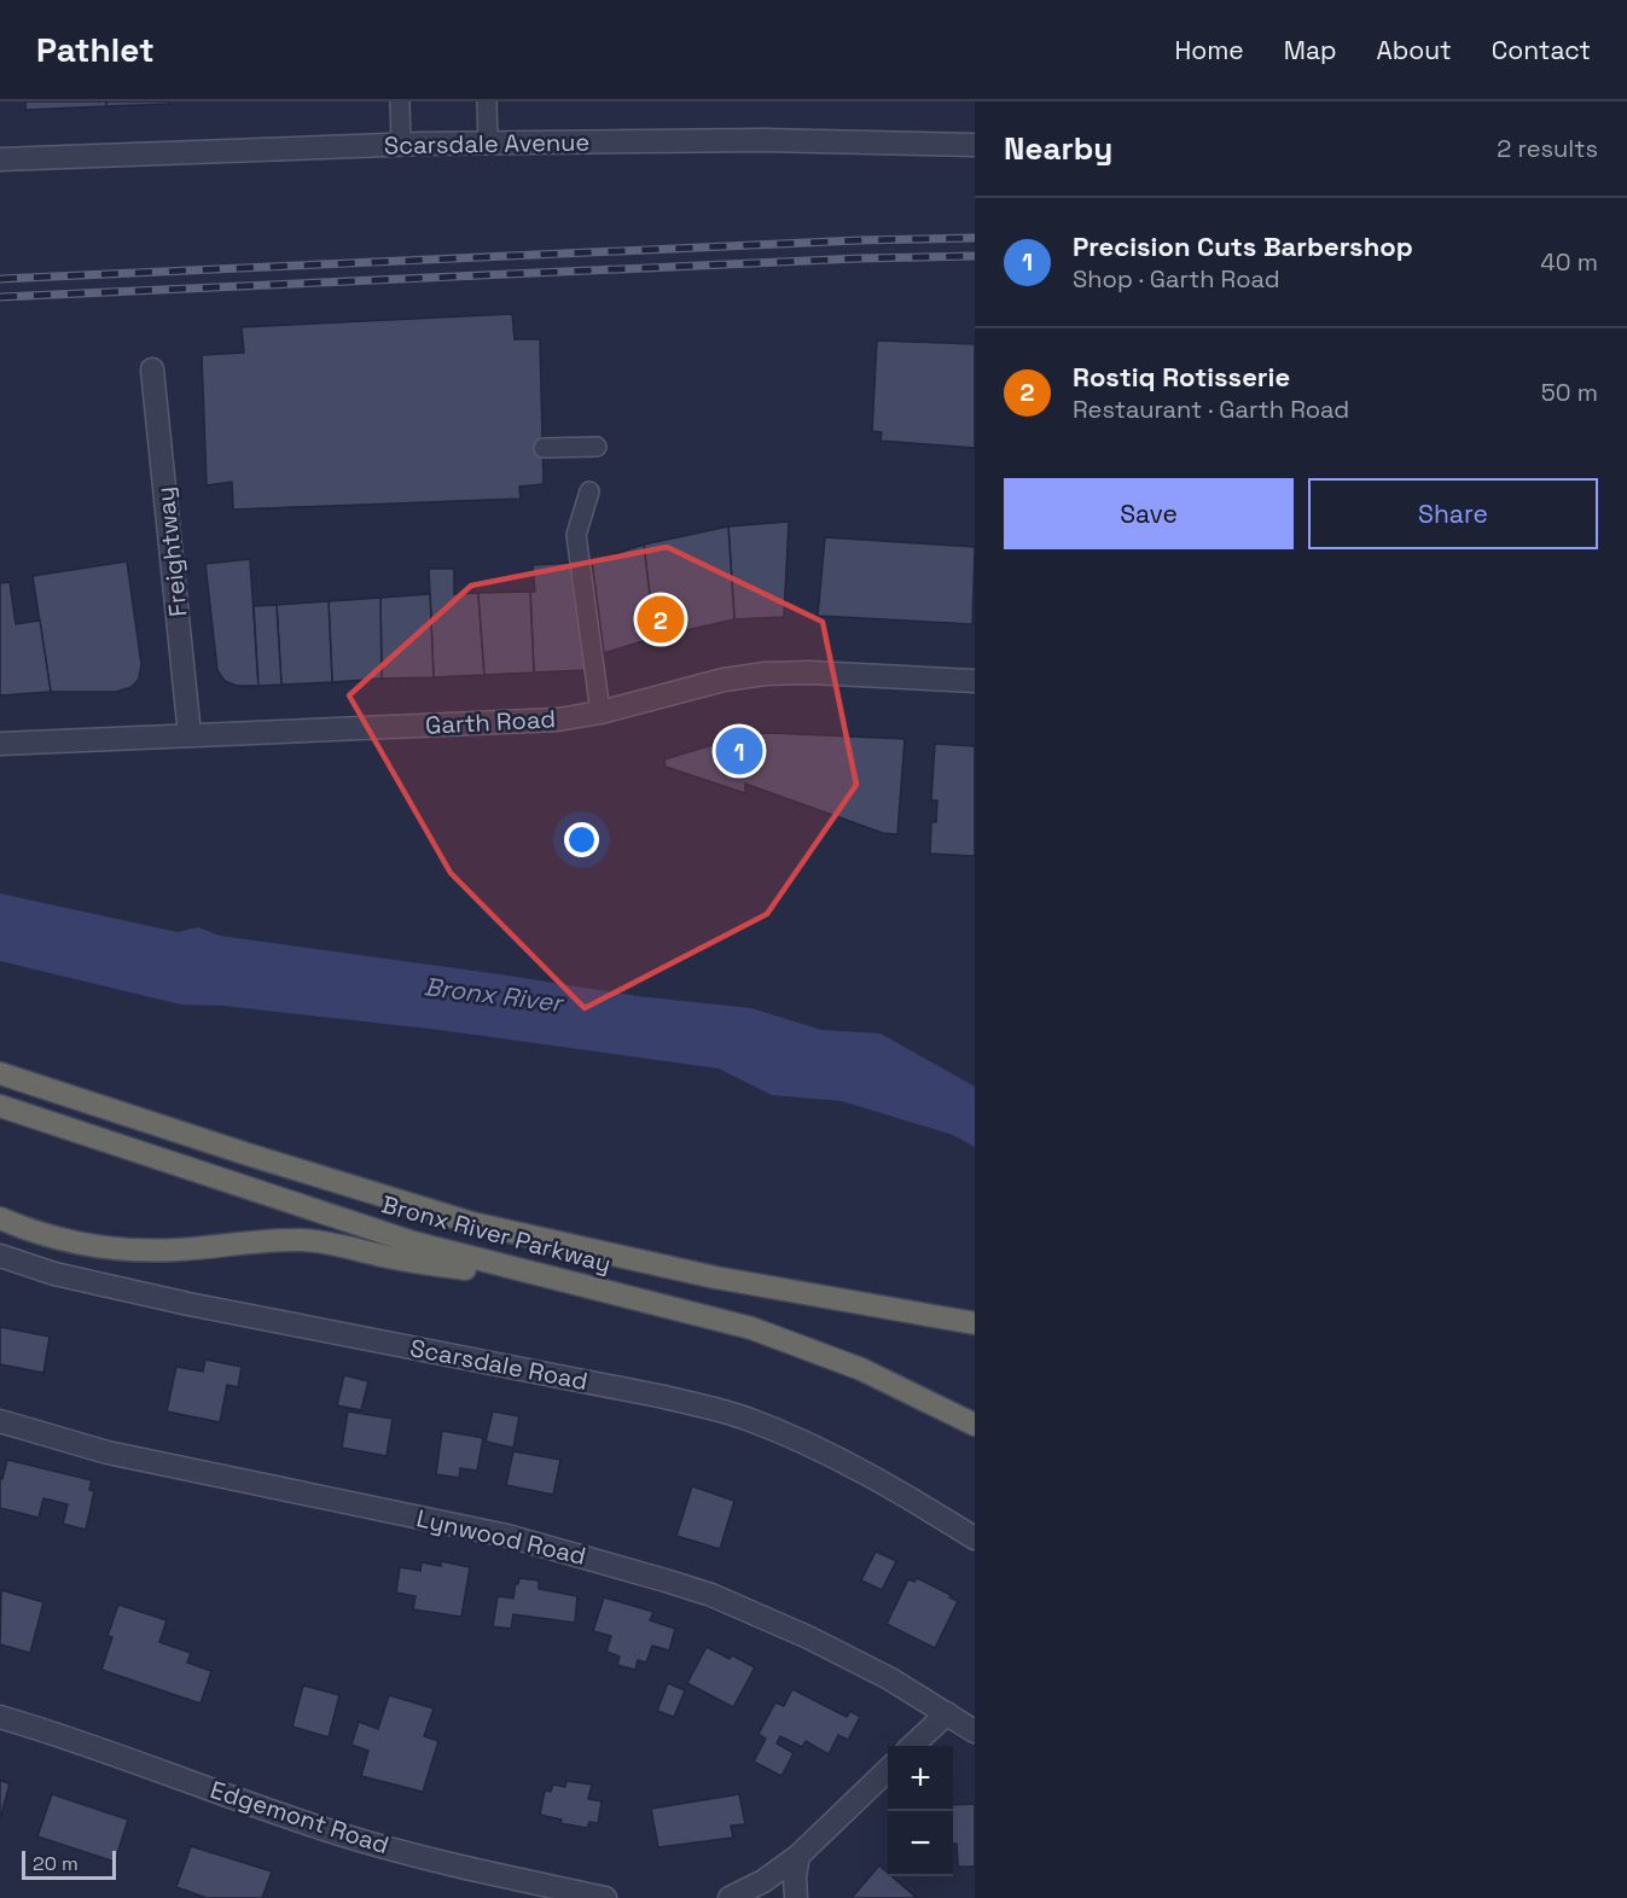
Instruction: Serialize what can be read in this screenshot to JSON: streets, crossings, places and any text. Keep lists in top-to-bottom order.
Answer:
{
  "streets": {
    "highway": ["Bronx River Parkway"],
    "street": [
      "Scarsdale Avenue",
      "Freightway",
      "Garth Road",
      "Scarsdale Road",
      "Lynwood Road",
      "Edgemont Road"
    ]
  },
  "crossings": [
    ["Freightway", "Garth Road"]
  ],
  "water": ["Bronx River"],
  "scale_bar": "20 m",
  "page": {
    "header": "Pathlet",
    "nav": [
      "Home",
      "Map",
      "About",
      "Contact"
    ],
    "heading": ["Nearby", "2 results"],
    "list": [
      {
        "mark": "1",
        "name": "Precision Cuts Barbershop",
        "note": "Shop · Garth Road",
        "value": "40 m"
      },
      {
        "mark": "2",
        "name": "Rostiq Rotisserie",
        "note": "Restaurant · Garth Road",
        "value": "50 m"
      }
    ],
    "buttons": ["Save", "Share"],
    "pins": ["2", "1"],
    "map_buttons": ["+", "−"],
    "scale": "20 m"
  }
}
